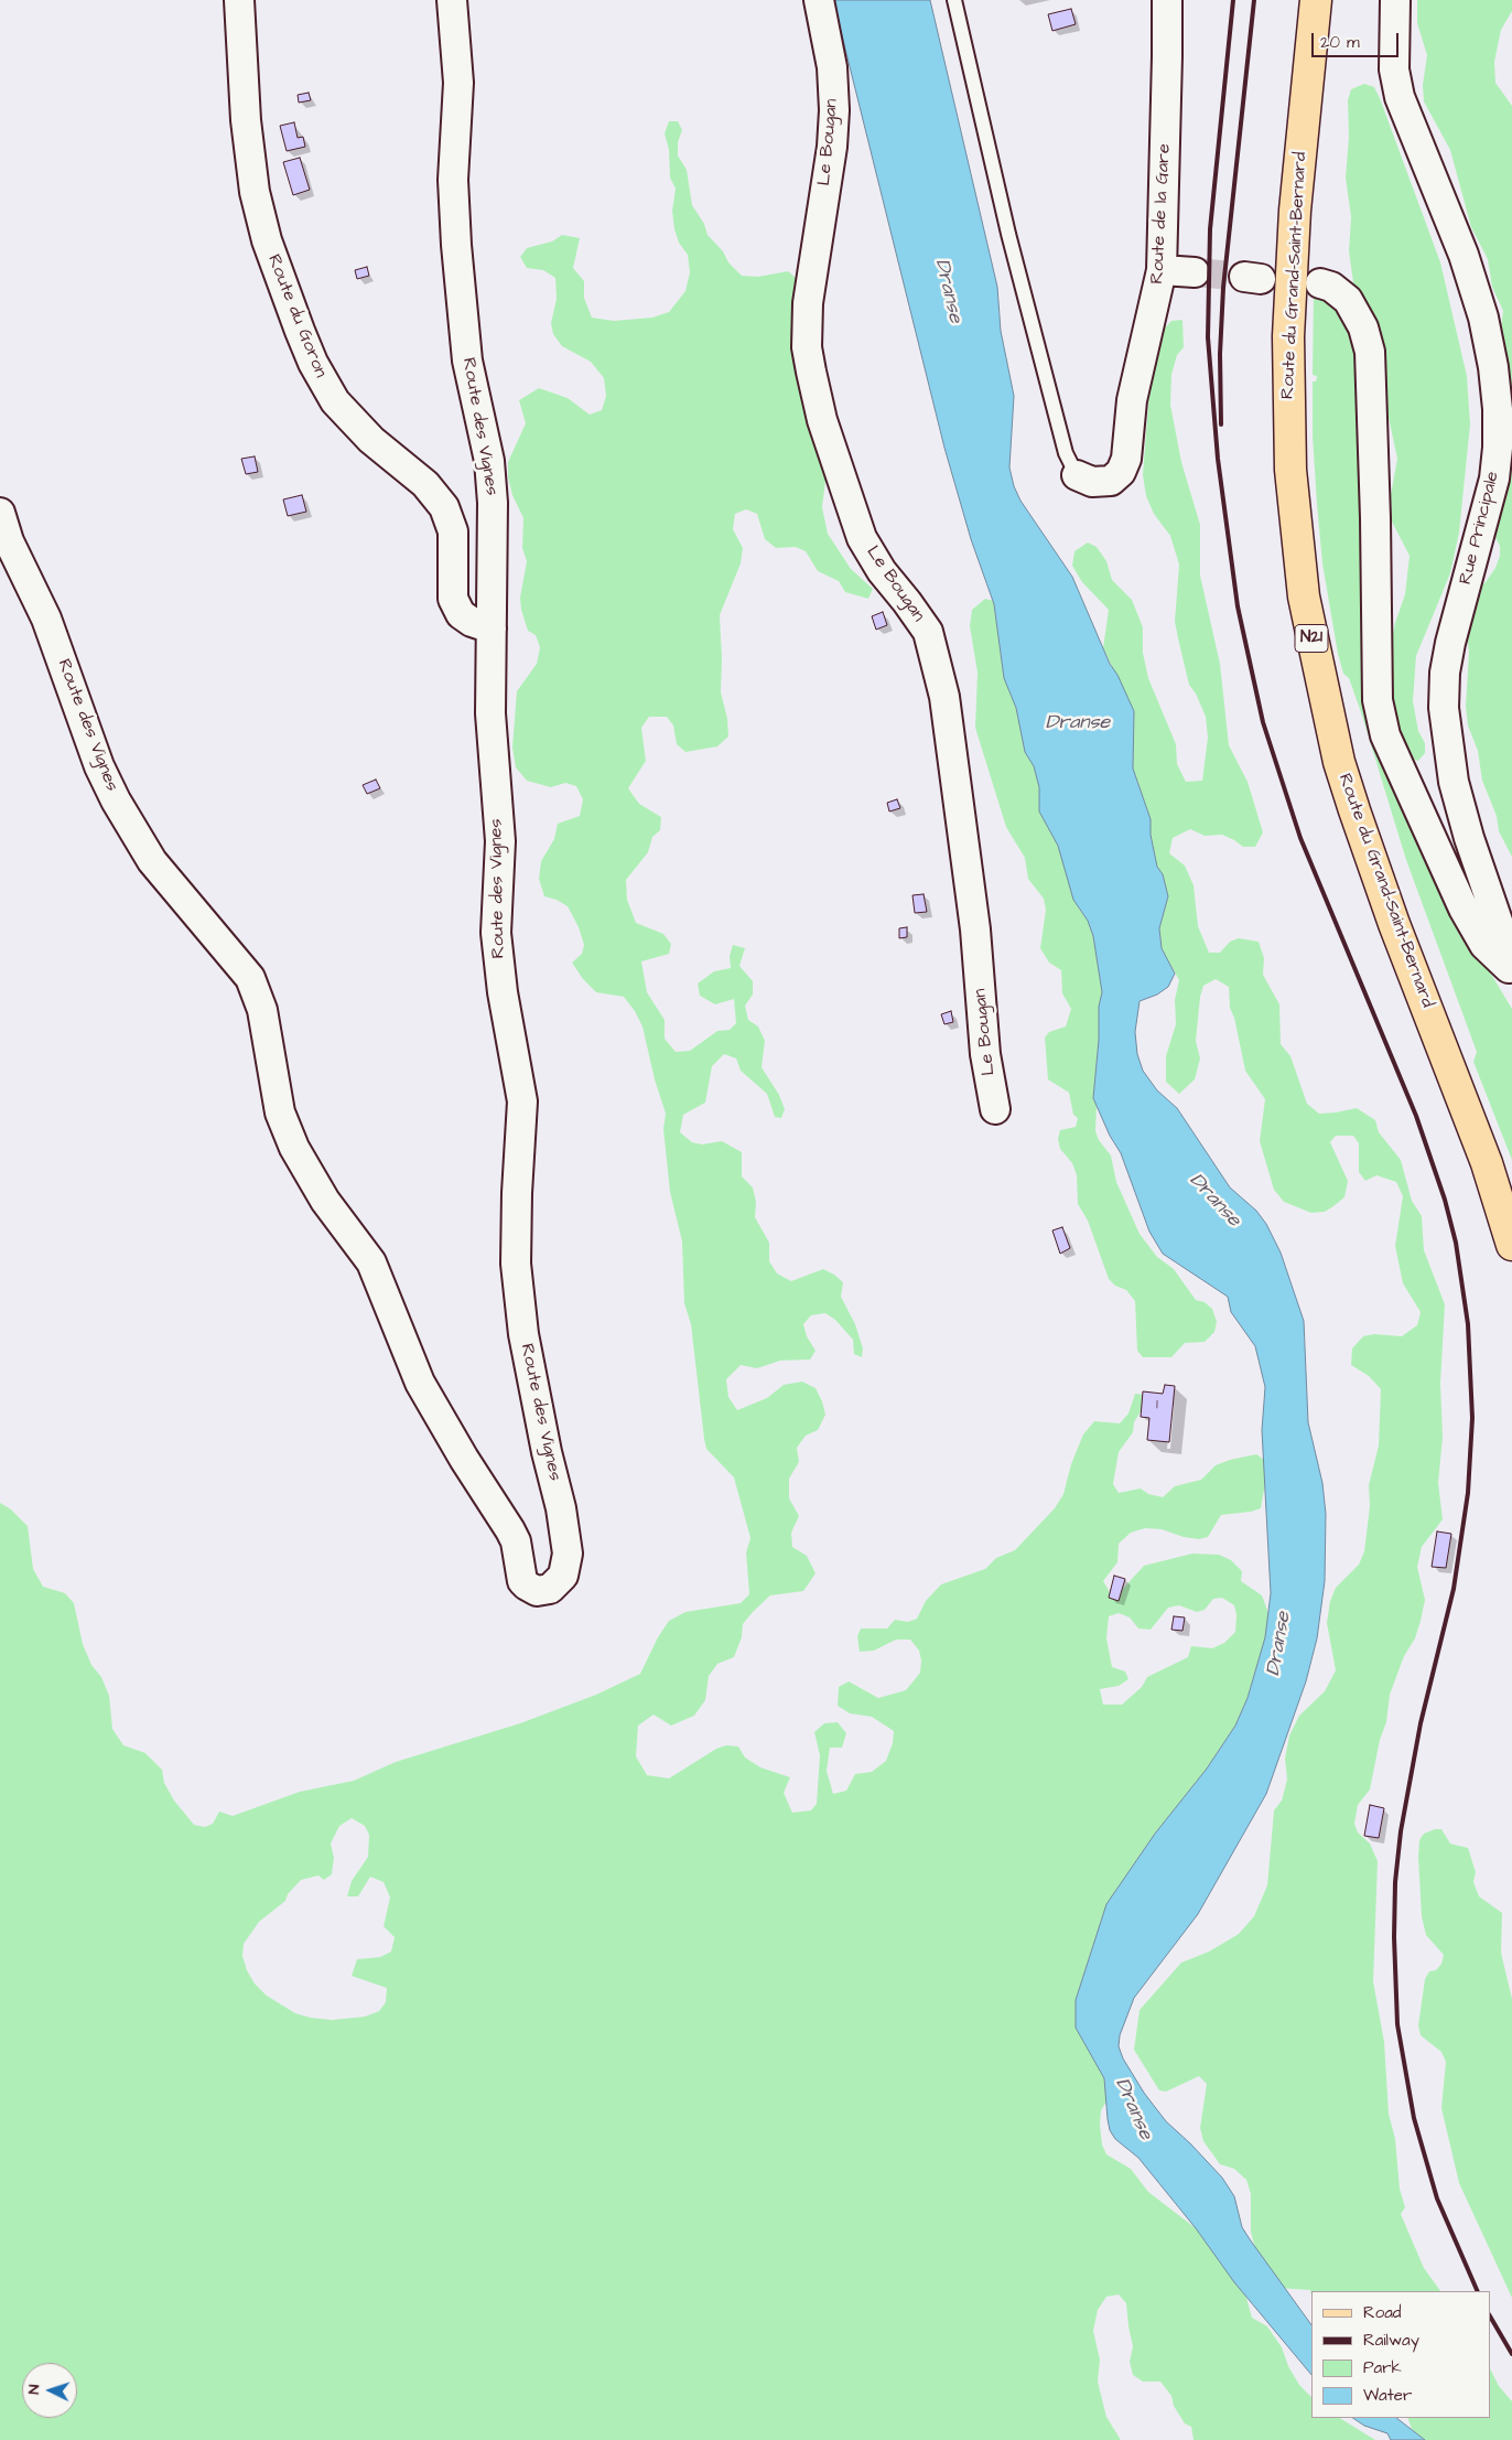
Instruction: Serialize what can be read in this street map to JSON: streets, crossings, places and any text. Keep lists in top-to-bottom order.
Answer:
{
  "streets": {
    "main road": ["Route du Grand-Saint-Bernard", "N21"],
    "street": [
      "Le Bougan",
      "Route de la Gare",
      "Route du Goron",
      "Route des Vignes",
      "Rue Principale"
    ]
  },
  "crossings": [
    ["Route du Goron", "Route des Vignes"]
  ],
  "water": ["Dranse"],
  "house_numbers": ["1"],
  "legend": [
    "Road",
    "Railway",
    "Park",
    "Water"
  ],
  "scale_bar": "20 m",
  "north": "left"
}
